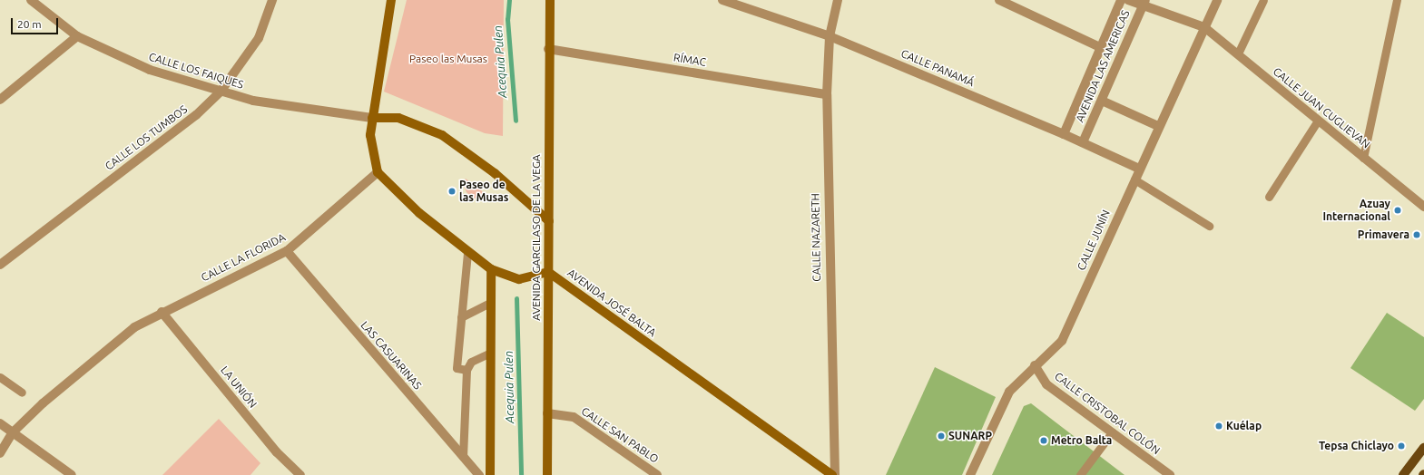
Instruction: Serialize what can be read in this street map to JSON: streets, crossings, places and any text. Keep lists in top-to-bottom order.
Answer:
{
  "streets": {
    "street": [
      "RÍMAC",
      "AVENIDA LAS AMERICAS",
      "CALLE PANAMÁ",
      "CALLE LOS FAIQUES",
      "CALLE JUAN CUGLIEVAN",
      "CALLE LOS TUMBOS",
      "AVENIDA GARCILASO DE LA VEGA",
      "CALLE NAZARETH",
      "CALLE JUNÍN",
      "CALLE LA FLORIDA",
      "AVENIDA JOSÉ BALTA",
      "LAS CASUARINAS",
      "LA UNIÓN",
      "CALLE CRISTOBAL COLÓN",
      "CALLE SAN PABLO"
    ]
  },
  "crossings": [
    ["RÍMAC", "AVENIDA GARCILASO DE LA VEGA"],
    ["RÍMAC", "CALLE NAZARETH"],
    ["AVENIDA LAS AMERICAS", "CALLE PANAMÁ"],
    ["AVENIDA LAS AMERICAS", "CALLE JUAN CUGLIEVAN"],
    ["CALLE PANAMÁ", "CALLE NAZARETH"],
    ["CALLE PANAMÁ", "CALLE JUNÍN"],
    ["CALLE LOS FAIQUES", "CALLE LOS TUMBOS"],
    ["CALLE JUAN CUGLIEVAN", "CALLE JUNÍN"],
    ["AVENIDA GARCILASO DE LA VEGA", "AVENIDA JOSÉ BALTA"],
    ["AVENIDA GARCILASO DE LA VEGA", "CALLE SAN PABLO"],
    ["CALLE JUNÍN", "CALLE CRISTOBAL COLÓN"],
    ["CALLE LA FLORIDA", "LAS CASUARINAS"],
    ["CALLE LA FLORIDA", "LA UNIÓN"]
  ],
  "water": ["Acequia Pulen"],
  "parks": ["Paseo las Musas"],
  "places": [
    "Paseo de las Musas",
    "Azuay Internacional",
    "Primavera",
    "Kuélap",
    "SUNARP",
    "Metro Balta",
    "Tepsa Chiclayo"
  ],
  "scale_bar": "20 m"
}
